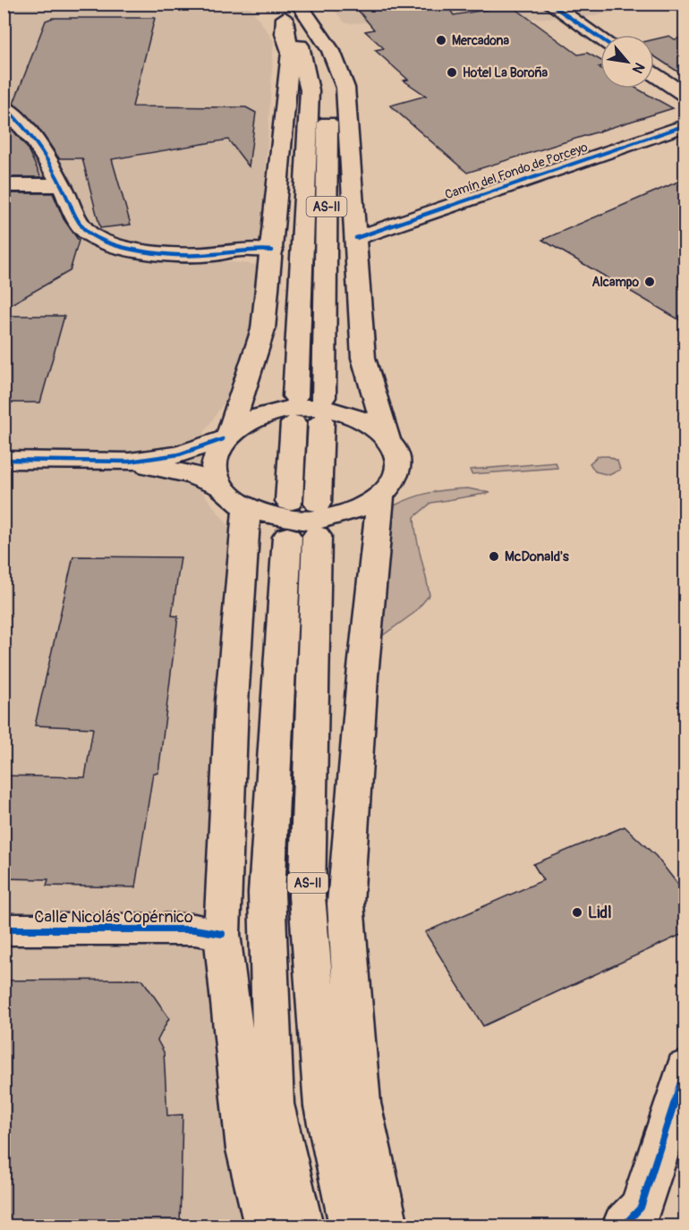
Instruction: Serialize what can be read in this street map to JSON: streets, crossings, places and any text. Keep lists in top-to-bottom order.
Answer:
{
  "streets": {
    "main road": ["Camín del Fondo de Porceyo", "AS-II", "Calle Nicolás Copérnico"]
  },
  "places": [
    "Mercadona",
    "Hotel La Boroña",
    "Alcampo",
    "McDonald's",
    "Lidl"
  ],
  "north": "bottom right"
}
